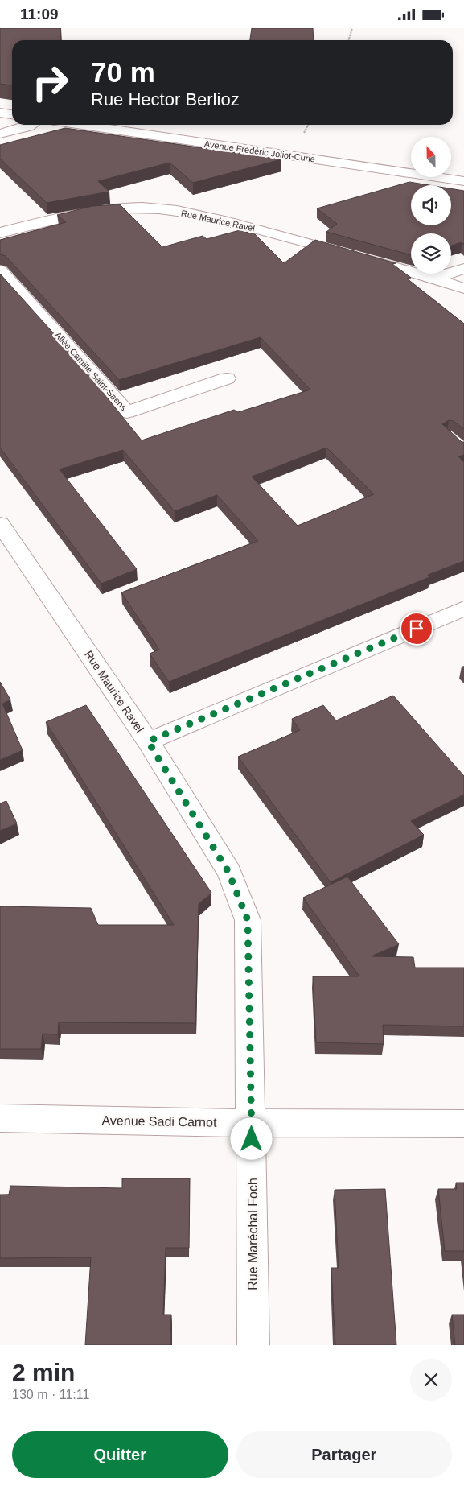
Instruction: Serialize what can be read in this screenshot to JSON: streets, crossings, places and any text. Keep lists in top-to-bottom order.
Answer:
{
  "streets": {
    "street": [
      "Avenue Frédéric Joliot-Curie",
      "Rue Maurice Ravel",
      "Allée Camille Saint-Saens",
      "Avenue Sadi Carnot",
      "Rue Maréchal Foch"
    ]
  },
  "crossings": [
    ["Rue Maurice Ravel", "Avenue Sadi Carnot"],
    ["Rue Maurice Ravel", "Rue Maréchal Foch"],
    ["Avenue Sadi Carnot", "Rue Maréchal Foch"]
  ],
  "north": "top",
  "page": {
    "status": "11:09",
    "turn": ["70 m", "Rue Hector Berlioz"],
    "heading": ["2 min", "130 m · 11:11"],
    "buttons": ["Quitter", "Partager"]
  }
}
